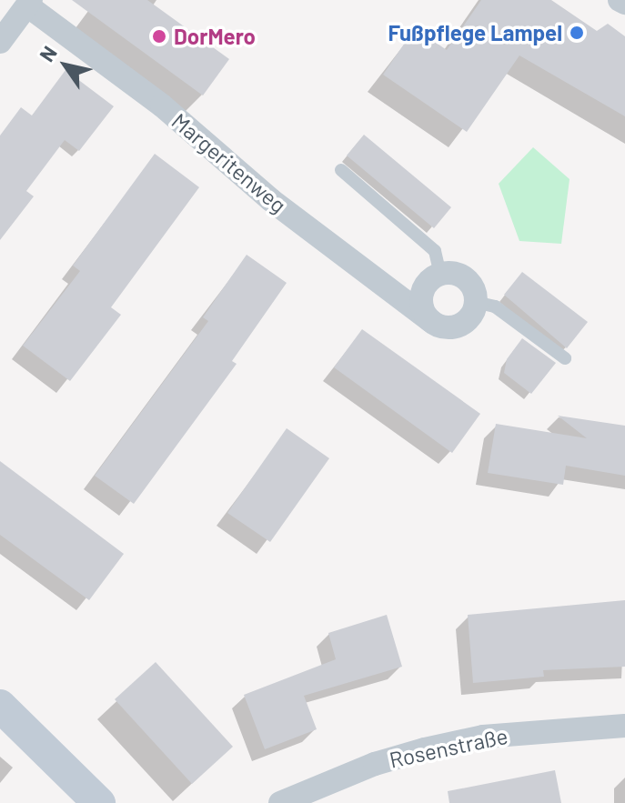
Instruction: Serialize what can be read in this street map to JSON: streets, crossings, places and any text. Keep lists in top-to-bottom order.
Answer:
{
  "streets": {
    "street": ["Margeritenweg", "Rosenstraße"]
  },
  "places": ["Fußpflege Lampel", "DorMero"],
  "north": "top left"
}
